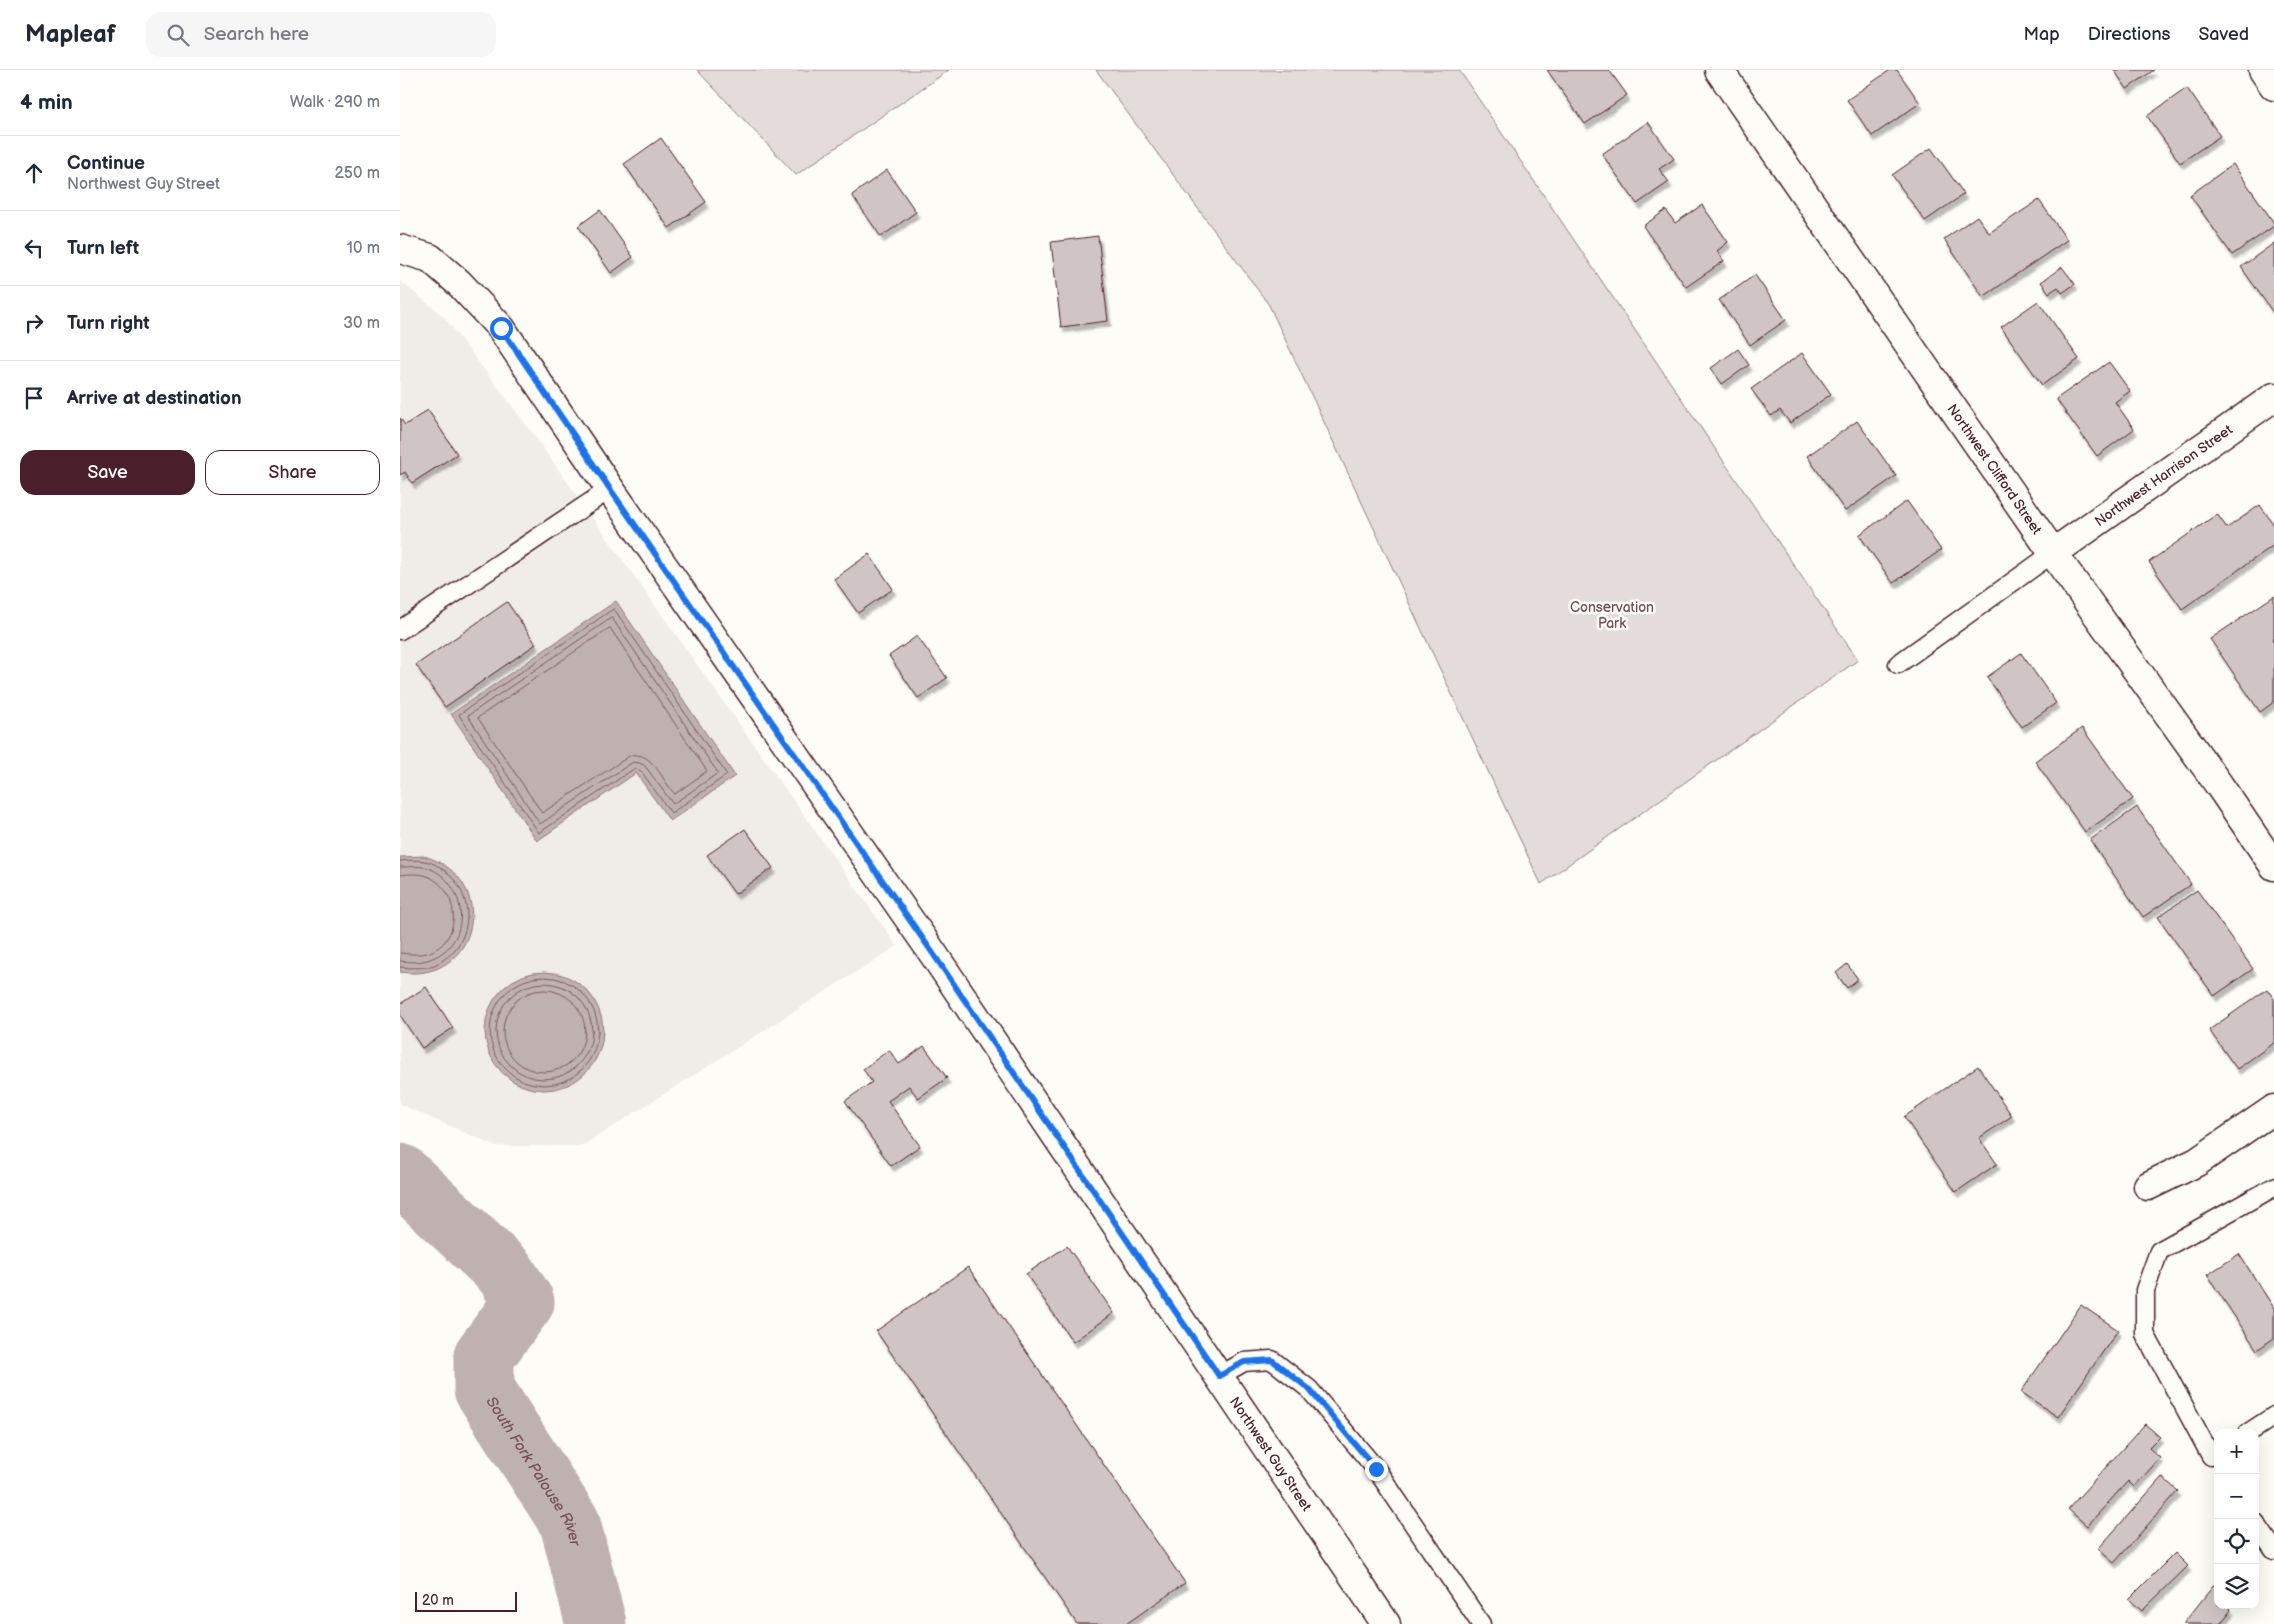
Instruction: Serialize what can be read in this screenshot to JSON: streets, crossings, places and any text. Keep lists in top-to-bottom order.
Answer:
{
  "streets": {
    "street": ["Northwest Clifford Street", "Northwest Harrison Street", "Northwest Guy Street"]
  },
  "crossings": [
    ["Northwest Clifford Street", "Northwest Harrison Street"]
  ],
  "water": ["South Fork Palouse River"],
  "parks": ["Conservation Park"],
  "scale_bar": "20 m",
  "page": {
    "header": "Mapleaf",
    "search": "Search here",
    "nav": ["Map", "Directions", "Saved"],
    "heading": ["4 min", "Walk · 290 m"],
    "list": [
      ["Continue", "Northwest Guy Street", "250 m"],
      ["Turn left", "10 m"],
      ["Turn right", "30 m"],
      "Arrive at destination"
    ],
    "buttons": ["Save", "Share"],
    "map_buttons": ["+", "−"],
    "scale": "20 m"
  }
}
